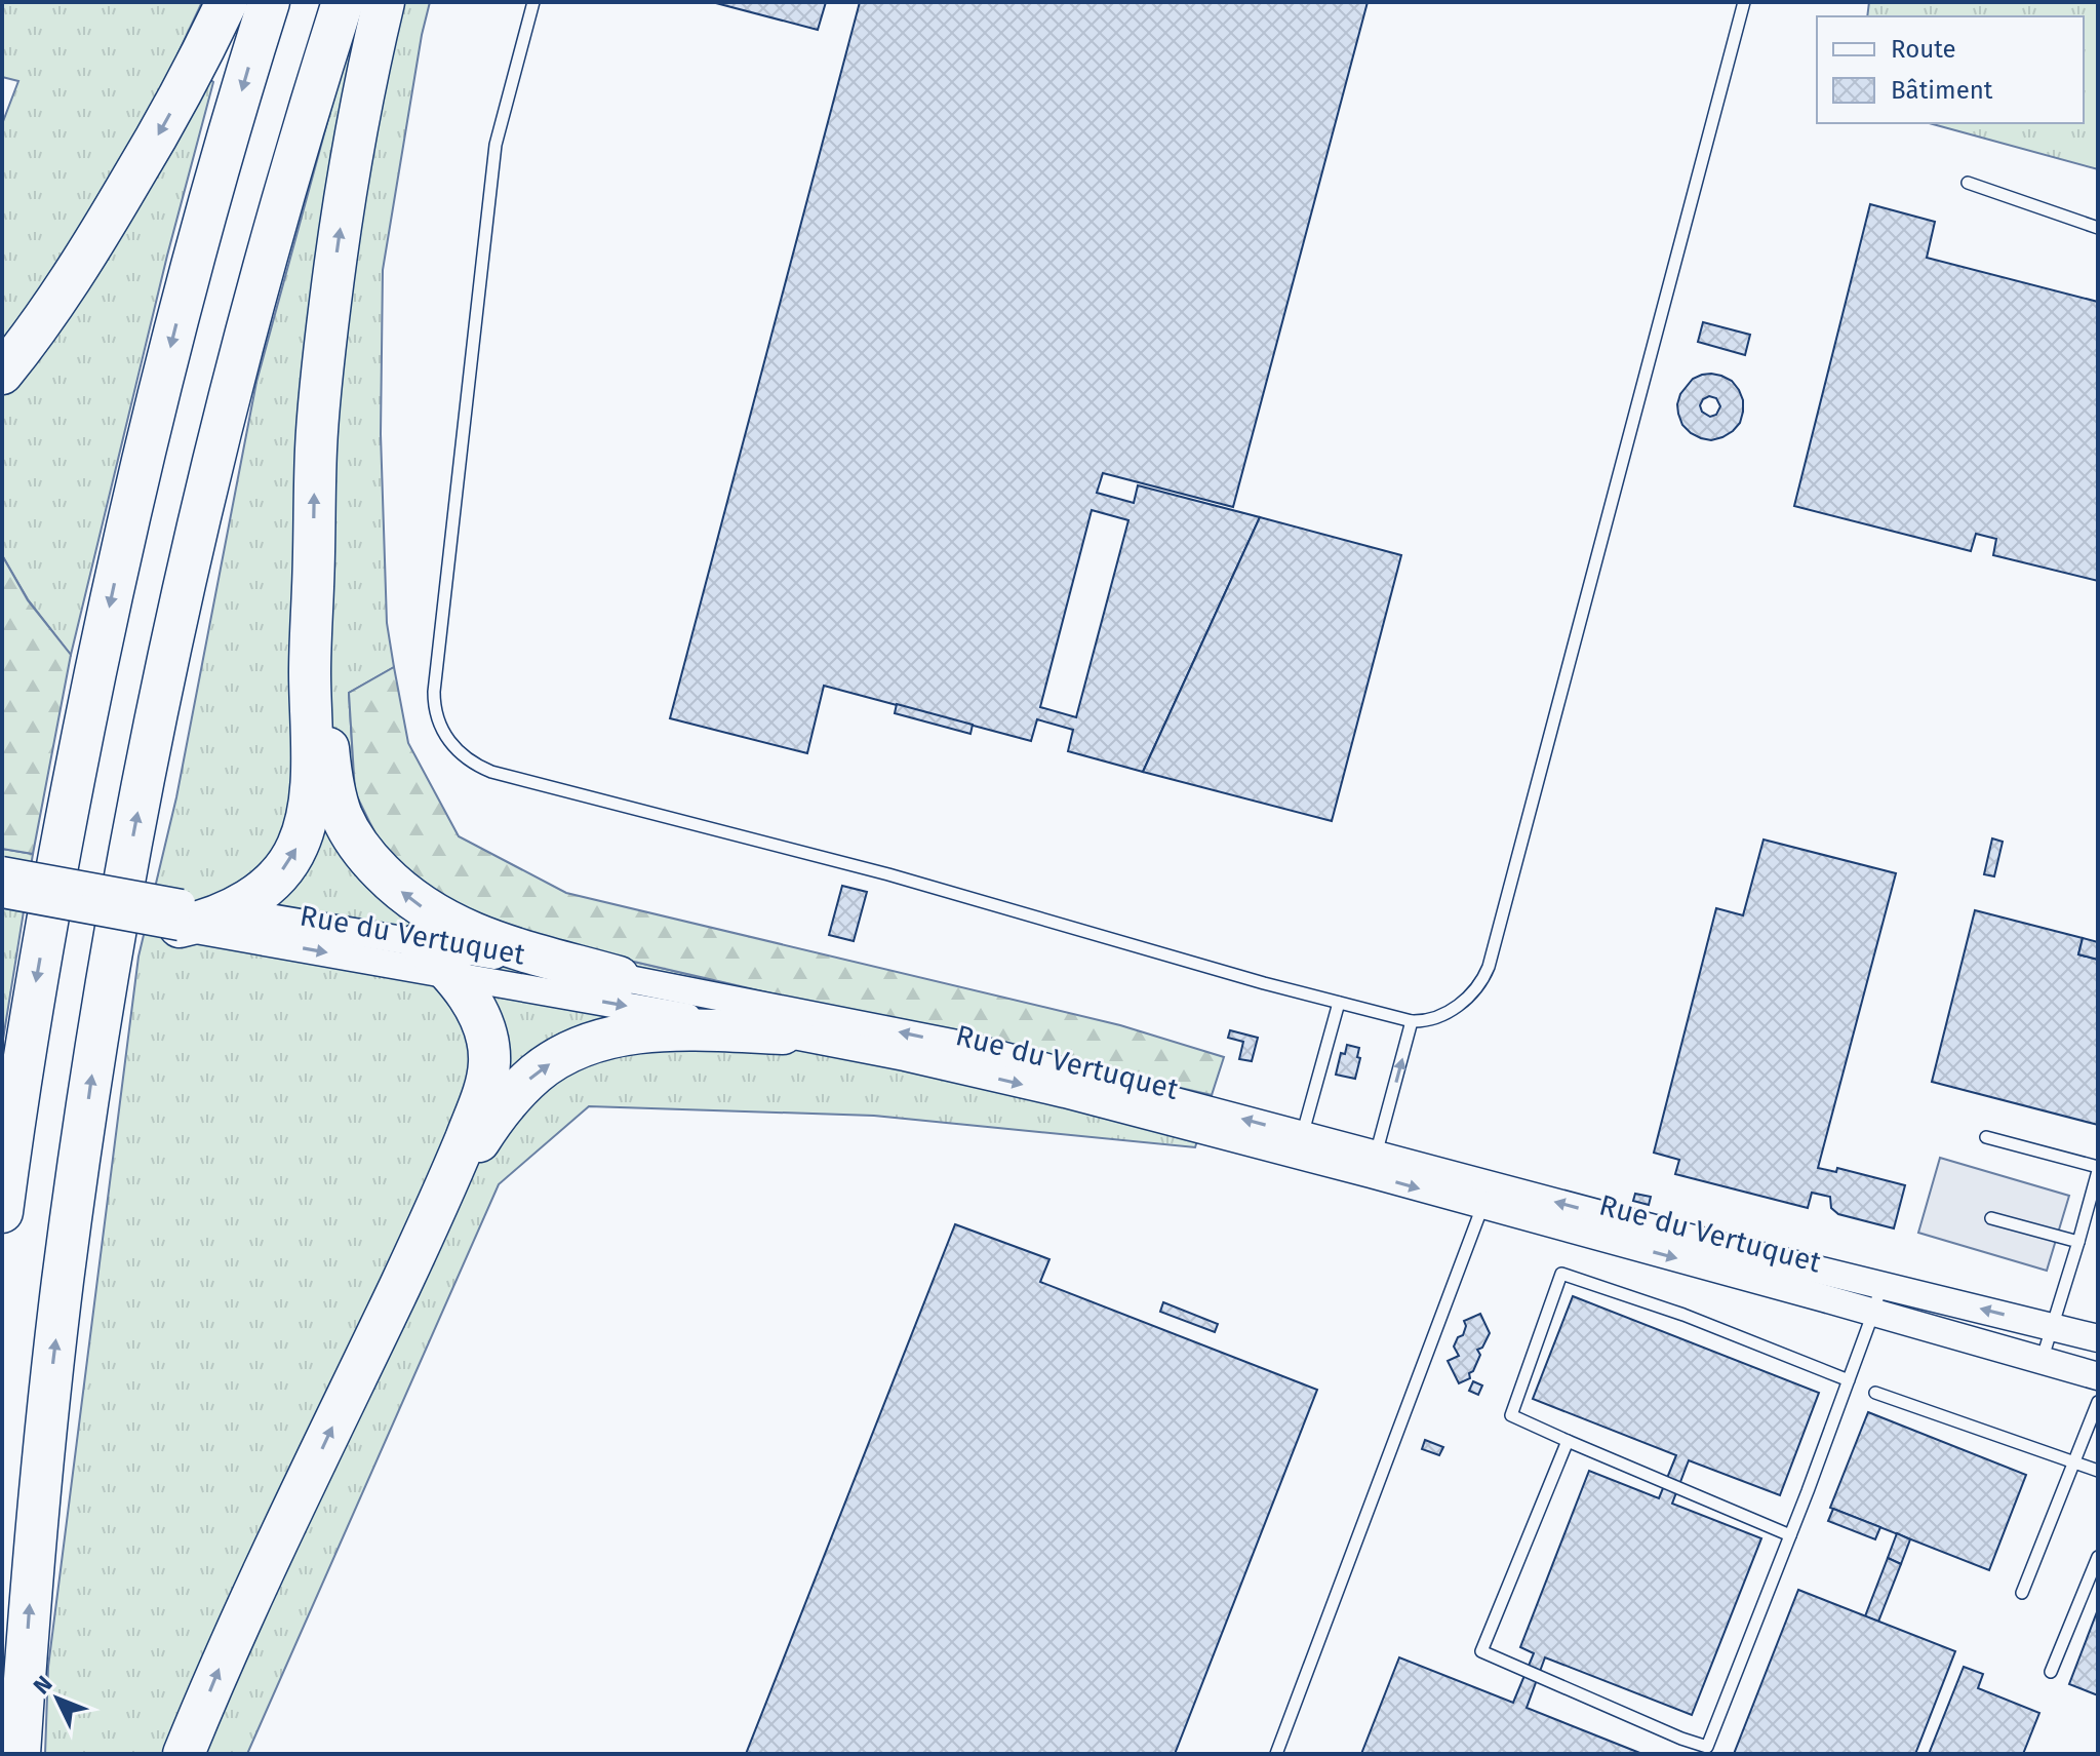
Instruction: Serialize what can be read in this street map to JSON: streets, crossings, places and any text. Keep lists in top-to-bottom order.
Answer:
{
  "streets": {
    "street": ["Rue du Vertuquet"]
  },
  "legend": ["Route", "Bâtiment"],
  "north": "top left"
}
